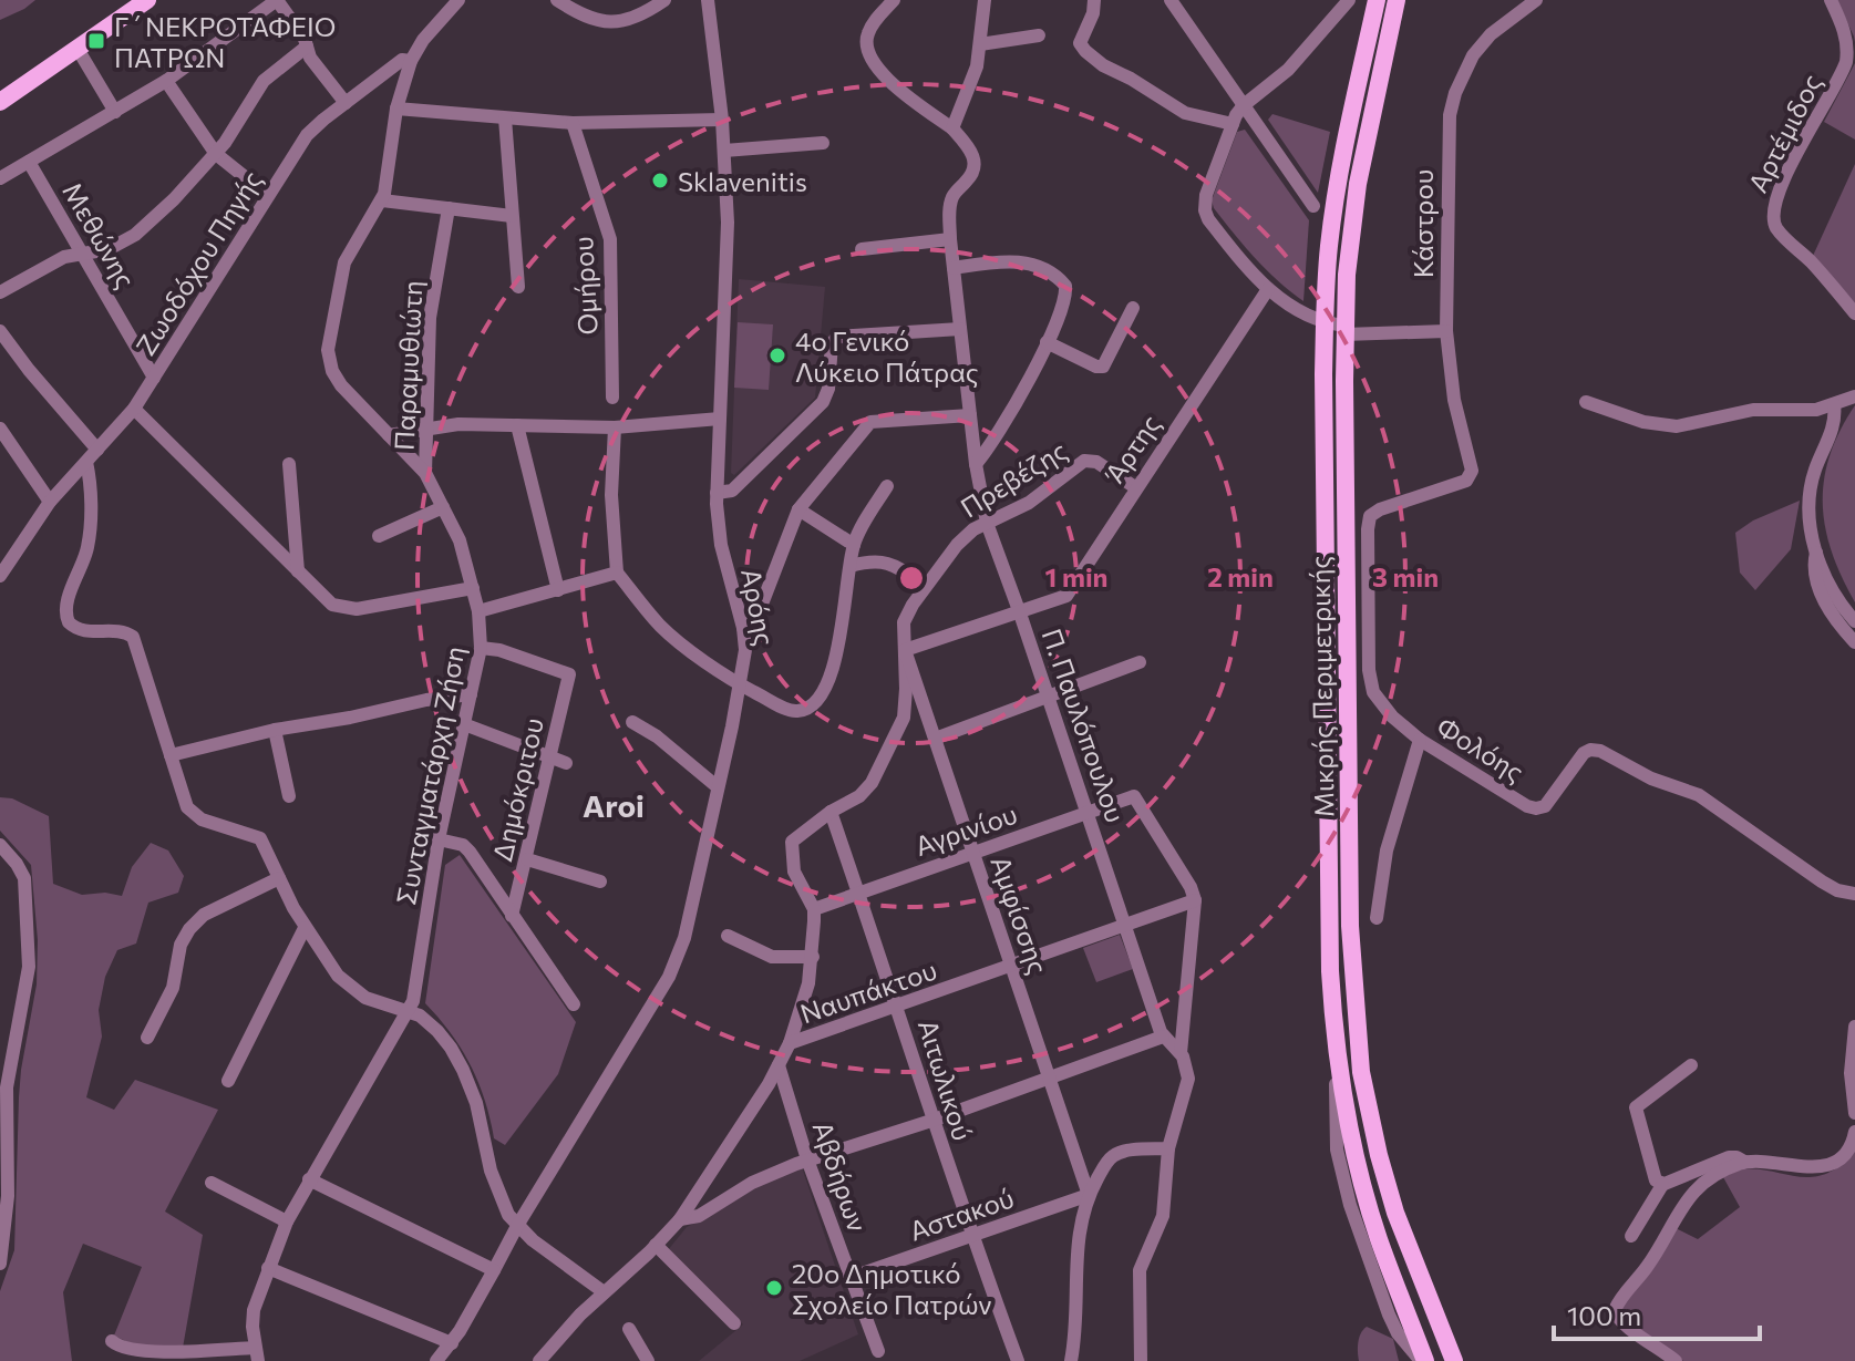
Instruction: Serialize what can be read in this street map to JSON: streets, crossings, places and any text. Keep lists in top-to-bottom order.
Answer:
{
  "streets": {
    "main road": ["Μικρής Περιμετρικής"],
    "street": [
      "Αρτέμιδος",
      "Κάστρου",
      "Μεθώνης",
      "Ζωοδόχου Πηγής",
      "Ομήρου",
      "Παραμυθιώτη",
      "Άρτης",
      "Πρεβέζης",
      "Αρόης",
      "Π. Παυλόπουλου",
      "Φολόης",
      "Συνταγματάρχη Ζήση",
      "Δημόκριτου",
      "Αγρινίου",
      "Αμφίσσης",
      "Ναυπάκτου",
      "Αιτωλικού",
      "Αβδήρων",
      "Αστακού"
    ]
  },
  "crossings": [
    ["Κάστρου", "Φολόης"],
    ["Μεθώνης", "Ζωοδόχου Πηγής"],
    ["Ζωοδόχου Πηγής", "Συνταγματάρχη Ζήση"],
    ["Παραμυθιώτη", "Συνταγματάρχη Ζήση"],
    ["Άρτης", "Πρεβέζης"],
    ["Άρτης", "Π. Παυλόπουλου"],
    ["Άρτης", "Αμφίσσης"],
    ["Πρεβέζης", "Π. Παυλόπουλου"],
    ["Πρεβέζης", "Αγρινίου"],
    ["Πρεβέζης", "Αμφίσσης"],
    ["Πρεβέζης", "Αιτωλικού"],
    ["Π. Παυλόπουλου", "Αγρινίου"],
    ["Π. Παυλόπουλου", "Ναυπάκτου"],
    ["Συνταγματάρχη Ζήση", "Δημόκριτου"],
    ["Αγρινίου", "Αμφίσσης"],
    ["Αγρινίου", "Ναυπάκτου"],
    ["Αγρινίου", "Αιτωλικού"],
    ["Αμφίσσης", "Ναυπάκτου"],
    ["Αμφίσσης", "Αστακού"],
    ["Ναυπάκτου", "Αιτωλικού"],
    ["Ναυπάκτου", "Αβδήρων"],
    ["Αιτωλικού", "Αστακού"],
    ["Αβδήρων", "Αστακού"]
  ],
  "districts": ["Aroi"],
  "places": {
    "transit": ["Γ΄ΝΕΚΡΟΤΑΦΕΙΟ ΠΑΤΡΩΝ"],
    "other": ["Sklavenitis", "4ο Γενικό Λύκειο Πάτρας", "20ο Δημοτικό Σχολείο Πατρών"]
  },
  "scale_bar": "100 m",
  "rings": ["1 min", "2 min", "3 min"]
}
